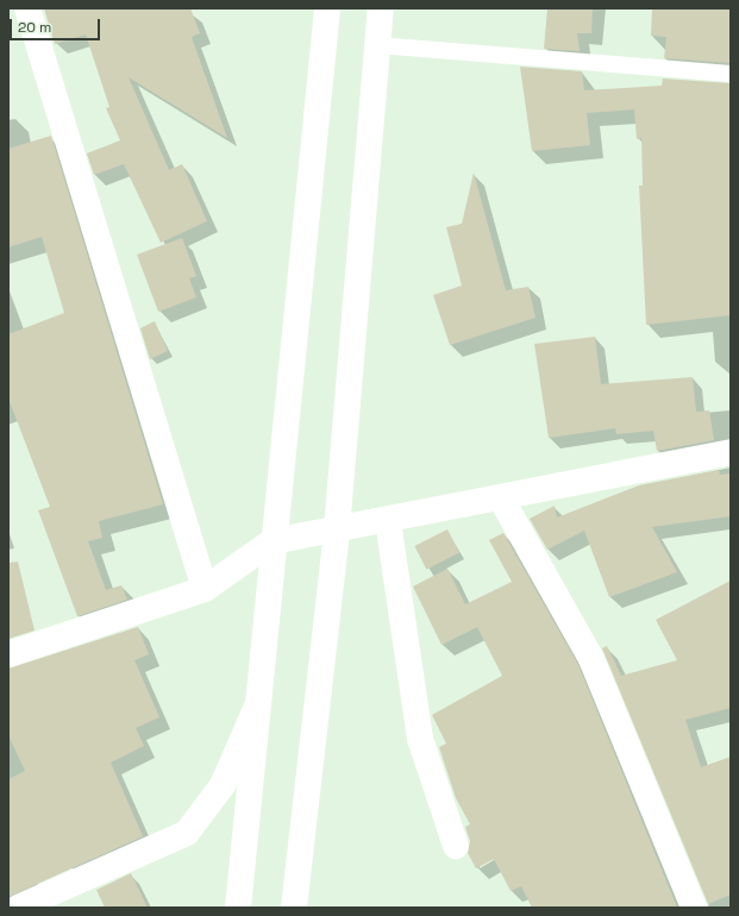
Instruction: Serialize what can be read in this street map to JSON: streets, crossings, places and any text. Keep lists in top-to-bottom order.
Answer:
{
  "scale_bar": "20 m"
}
